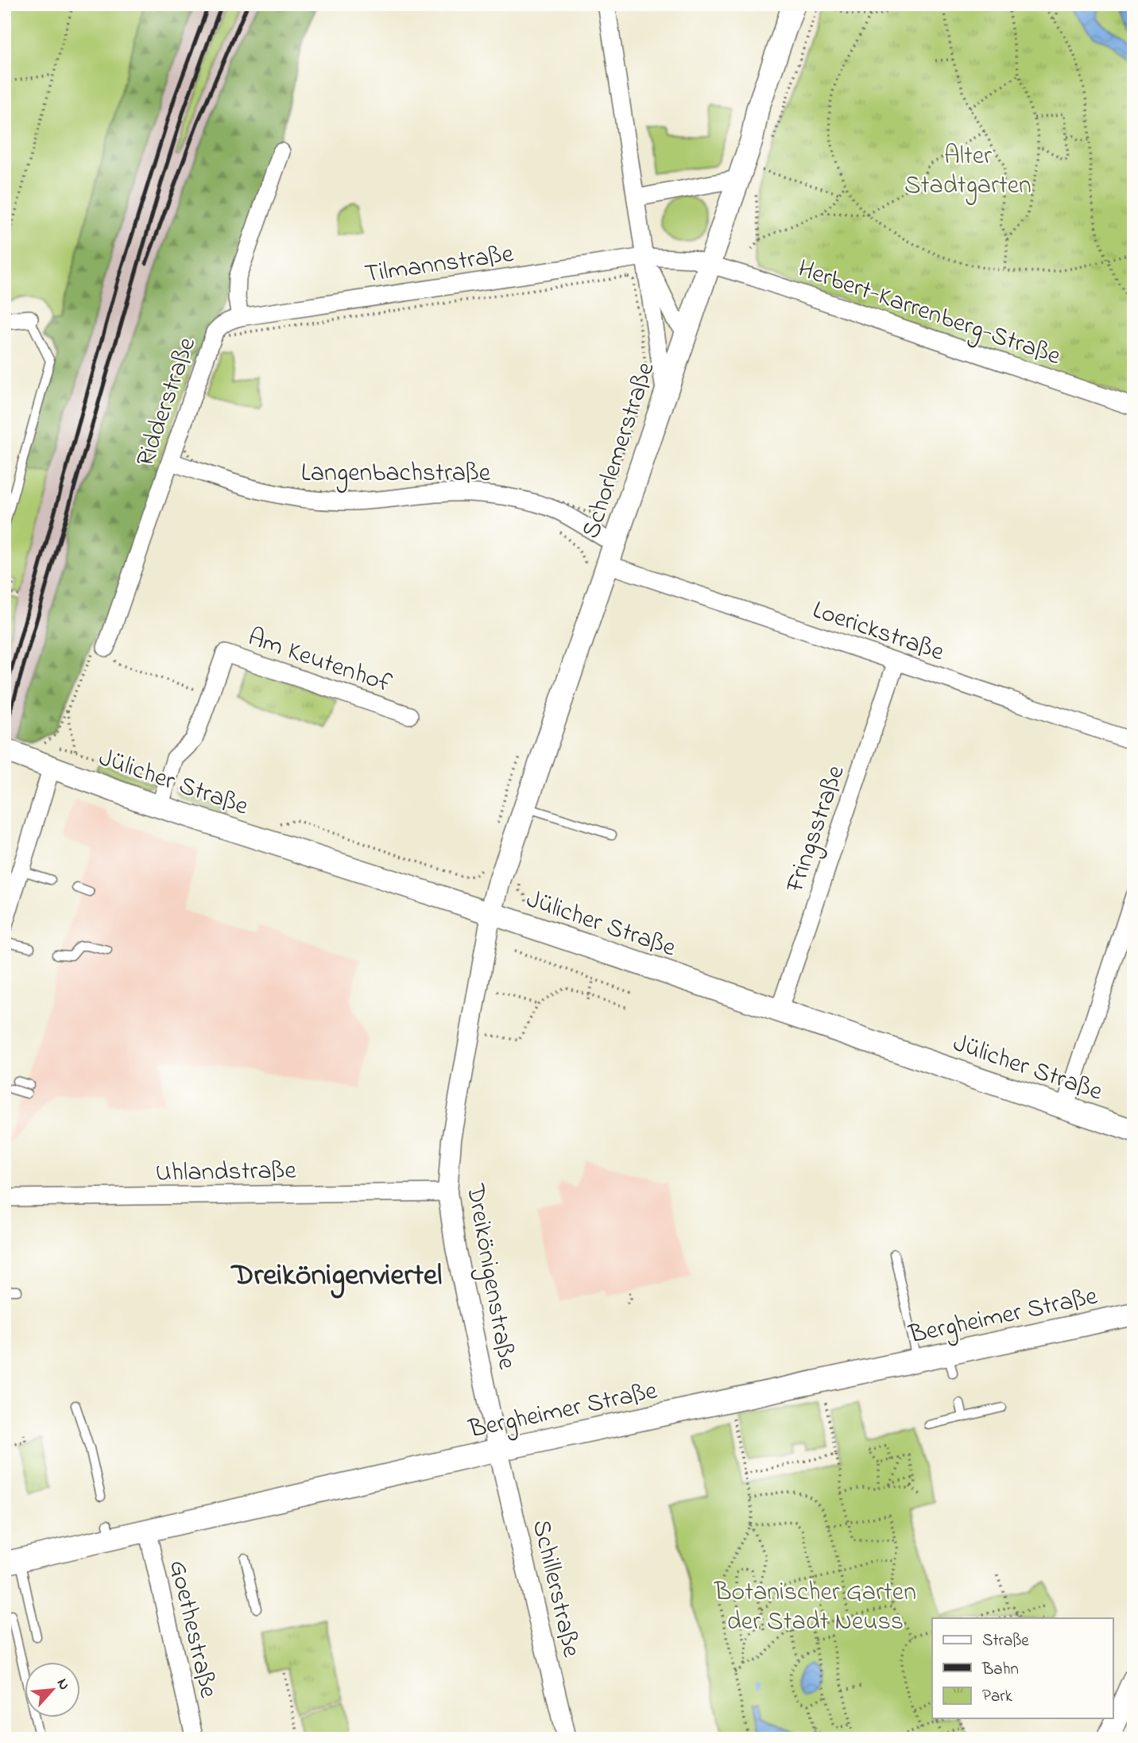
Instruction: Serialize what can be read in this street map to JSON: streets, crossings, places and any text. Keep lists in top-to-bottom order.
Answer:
{
  "streets": {
    "main road": ["Schorlemerstraße", "Jülicher Straße", "Bergheimer Straße"],
    "street": [
      "Tilmannstraße",
      "Herbert-Karrenberg-Straße",
      "Ridderstraße",
      "Langenbachstraße",
      "Loerickstraße",
      "Am Keutenhof",
      "Fringsstraße",
      "Uhlandstraße",
      "Dreikönigenstraße",
      "Schillerstraße",
      "Goethestraße"
    ]
  },
  "crossings": [
    ["Tilmannstraße", "Herbert-Karrenberg-Straße"],
    ["Tilmannstraße", "Ridderstraße"],
    ["Tilmannstraße", "Schorlemerstraße"],
    ["Herbert-Karrenberg-Straße", "Schorlemerstraße"],
    ["Ridderstraße", "Langenbachstraße"],
    ["Schorlemerstraße", "Langenbachstraße"],
    ["Schorlemerstraße", "Loerickstraße"],
    ["Schorlemerstraße", "Jülicher Straße"],
    ["Schorlemerstraße", "Dreikönigenstraße"],
    ["Langenbachstraße", "Loerickstraße"],
    ["Loerickstraße", "Fringsstraße"],
    ["Am Keutenhof", "Jülicher Straße"],
    ["Jülicher Straße", "Fringsstraße"],
    ["Jülicher Straße", "Dreikönigenstraße"],
    ["Uhlandstraße", "Dreikönigenstraße"],
    ["Dreikönigenstraße", "Bergheimer Straße"],
    ["Dreikönigenstraße", "Schillerstraße"],
    ["Bergheimer Straße", "Schillerstraße"],
    ["Bergheimer Straße", "Goethestraße"]
  ],
  "districts": ["Dreikönigenviertel"],
  "parks": ["Alter Stadtgarten", "Botanischer Garten der Stadt Neuss"],
  "legend": ["Straße", "Bahn", "Park"],
  "north": "top right"
}
